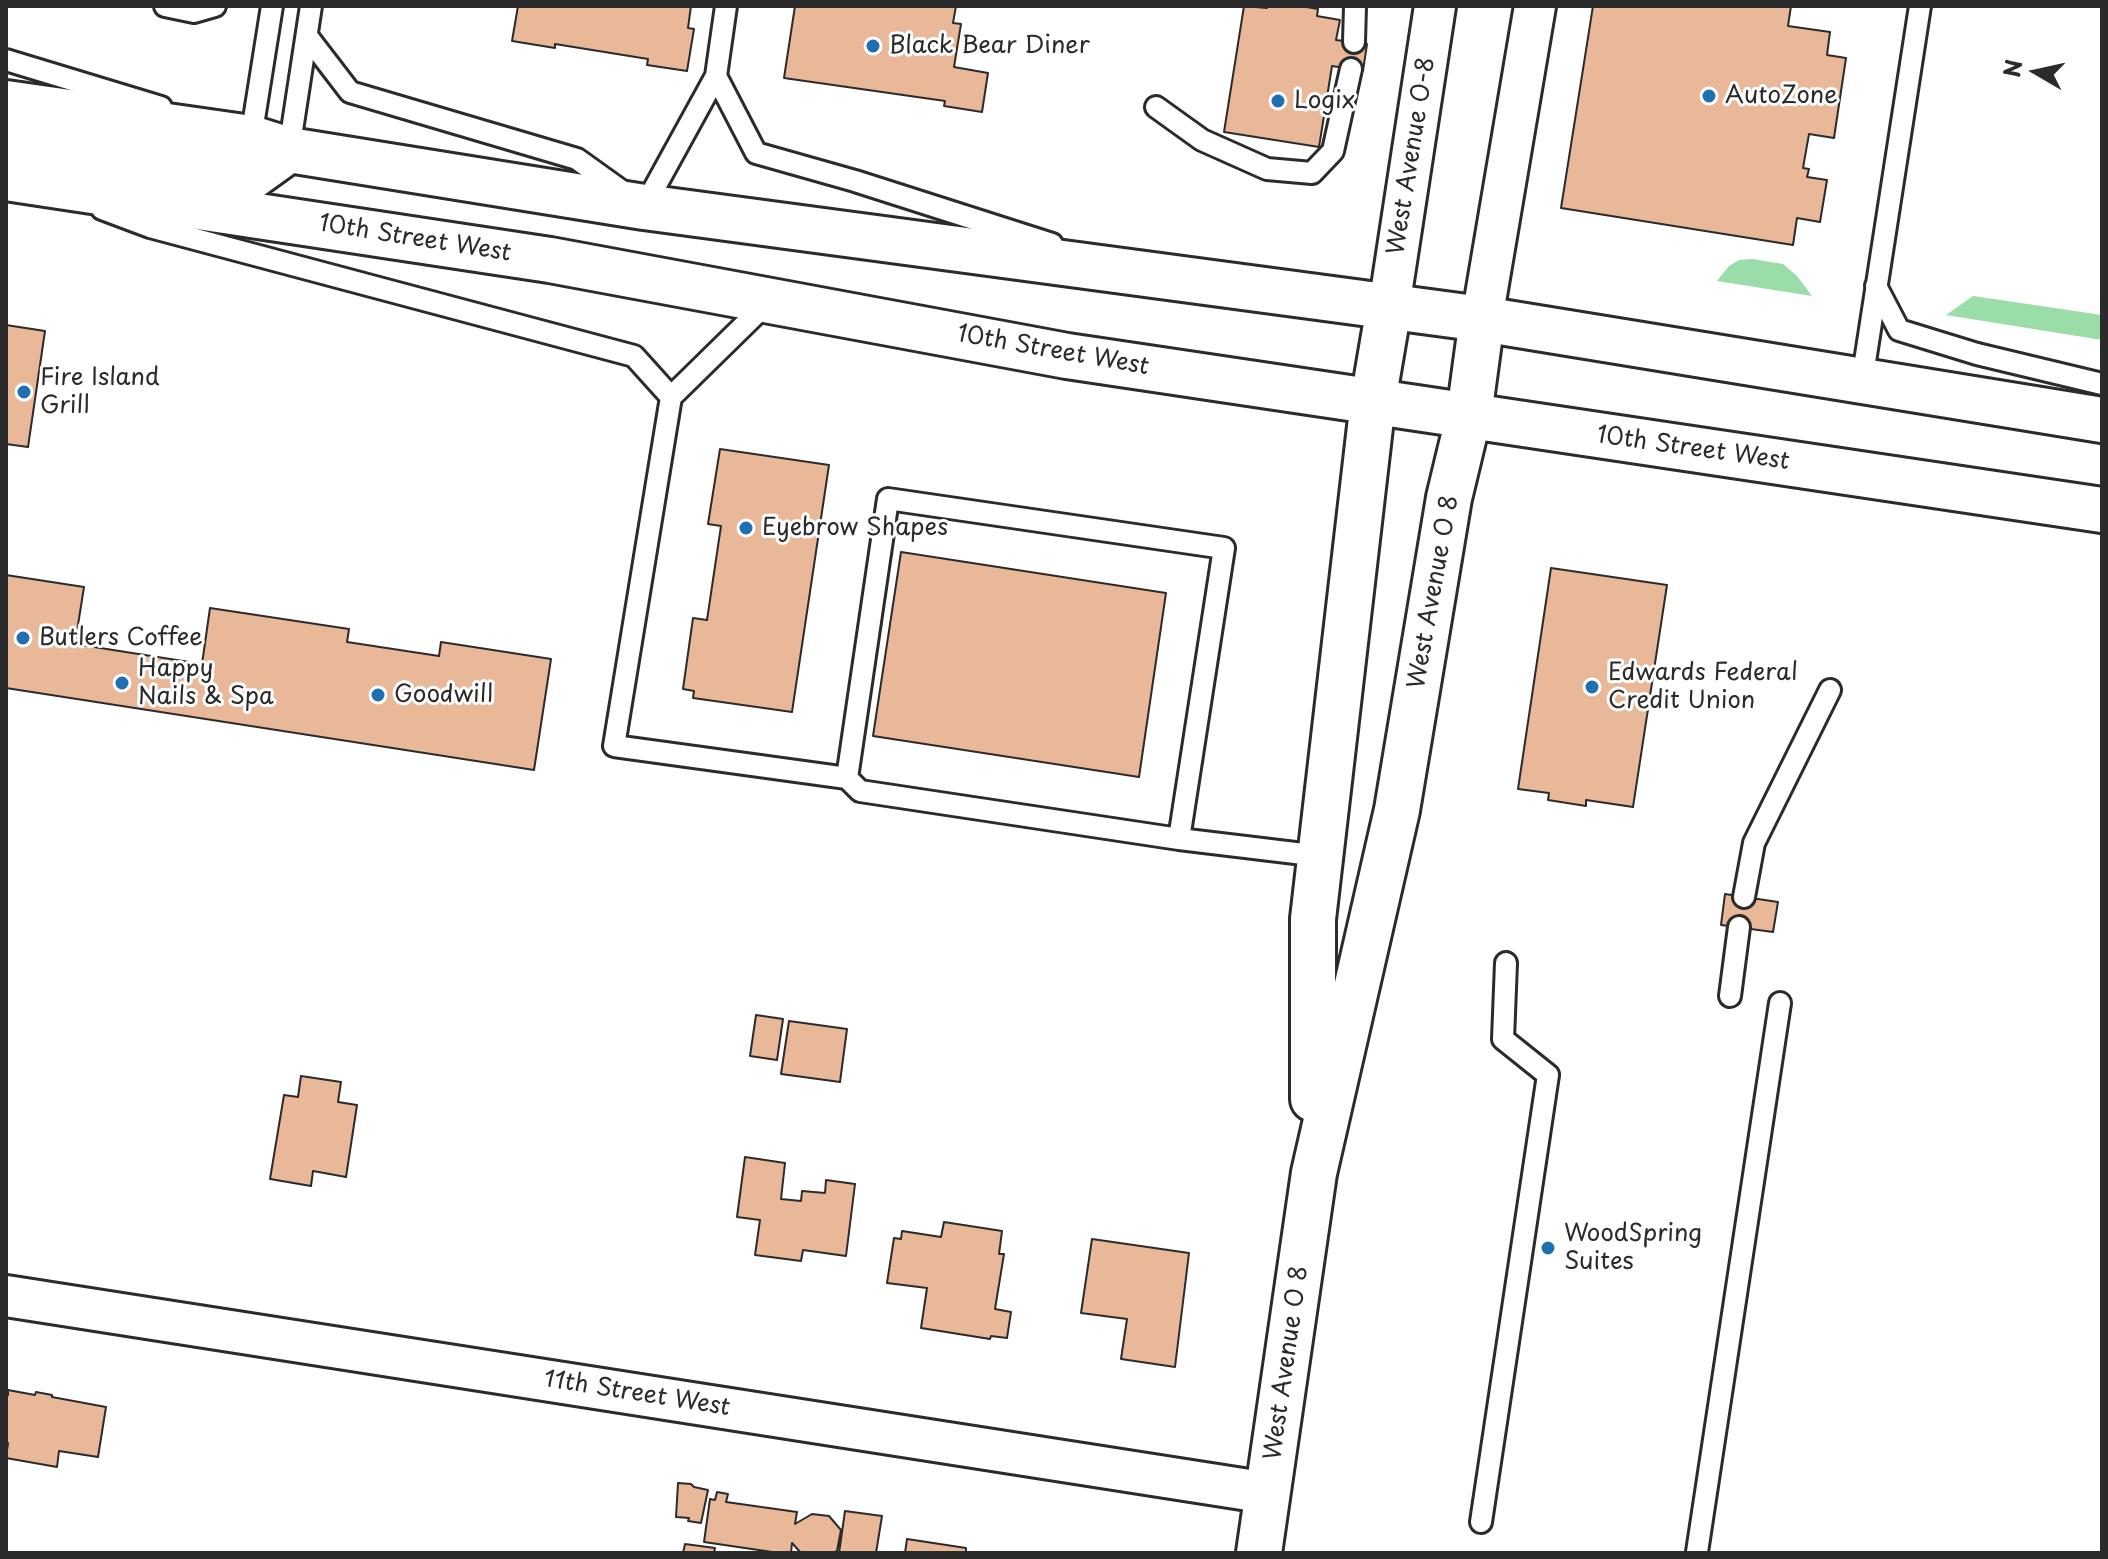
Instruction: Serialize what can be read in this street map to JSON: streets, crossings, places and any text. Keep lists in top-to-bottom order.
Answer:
{
  "streets": {
    "main road": ["10th Street West", "West Avenue O 8"],
    "street": ["West Avenue O-8", "11th Street West"]
  },
  "crossings": [
    ["West Avenue O-8", "West Avenue O 8"],
    ["10th Street West", "West Avenue O 8"],
    ["West Avenue O 8", "11th Street West"]
  ],
  "places": [
    "Black Bear Diner",
    "AutoZone",
    "Logix",
    "Fire Island Grill",
    "Eyebrow Shapes",
    "Butlers Coffee",
    "Happy Nails & Spa",
    "Edwards Federal Credit Union",
    "Goodwill",
    "WoodSpring Suites"
  ],
  "north": "left"
}
